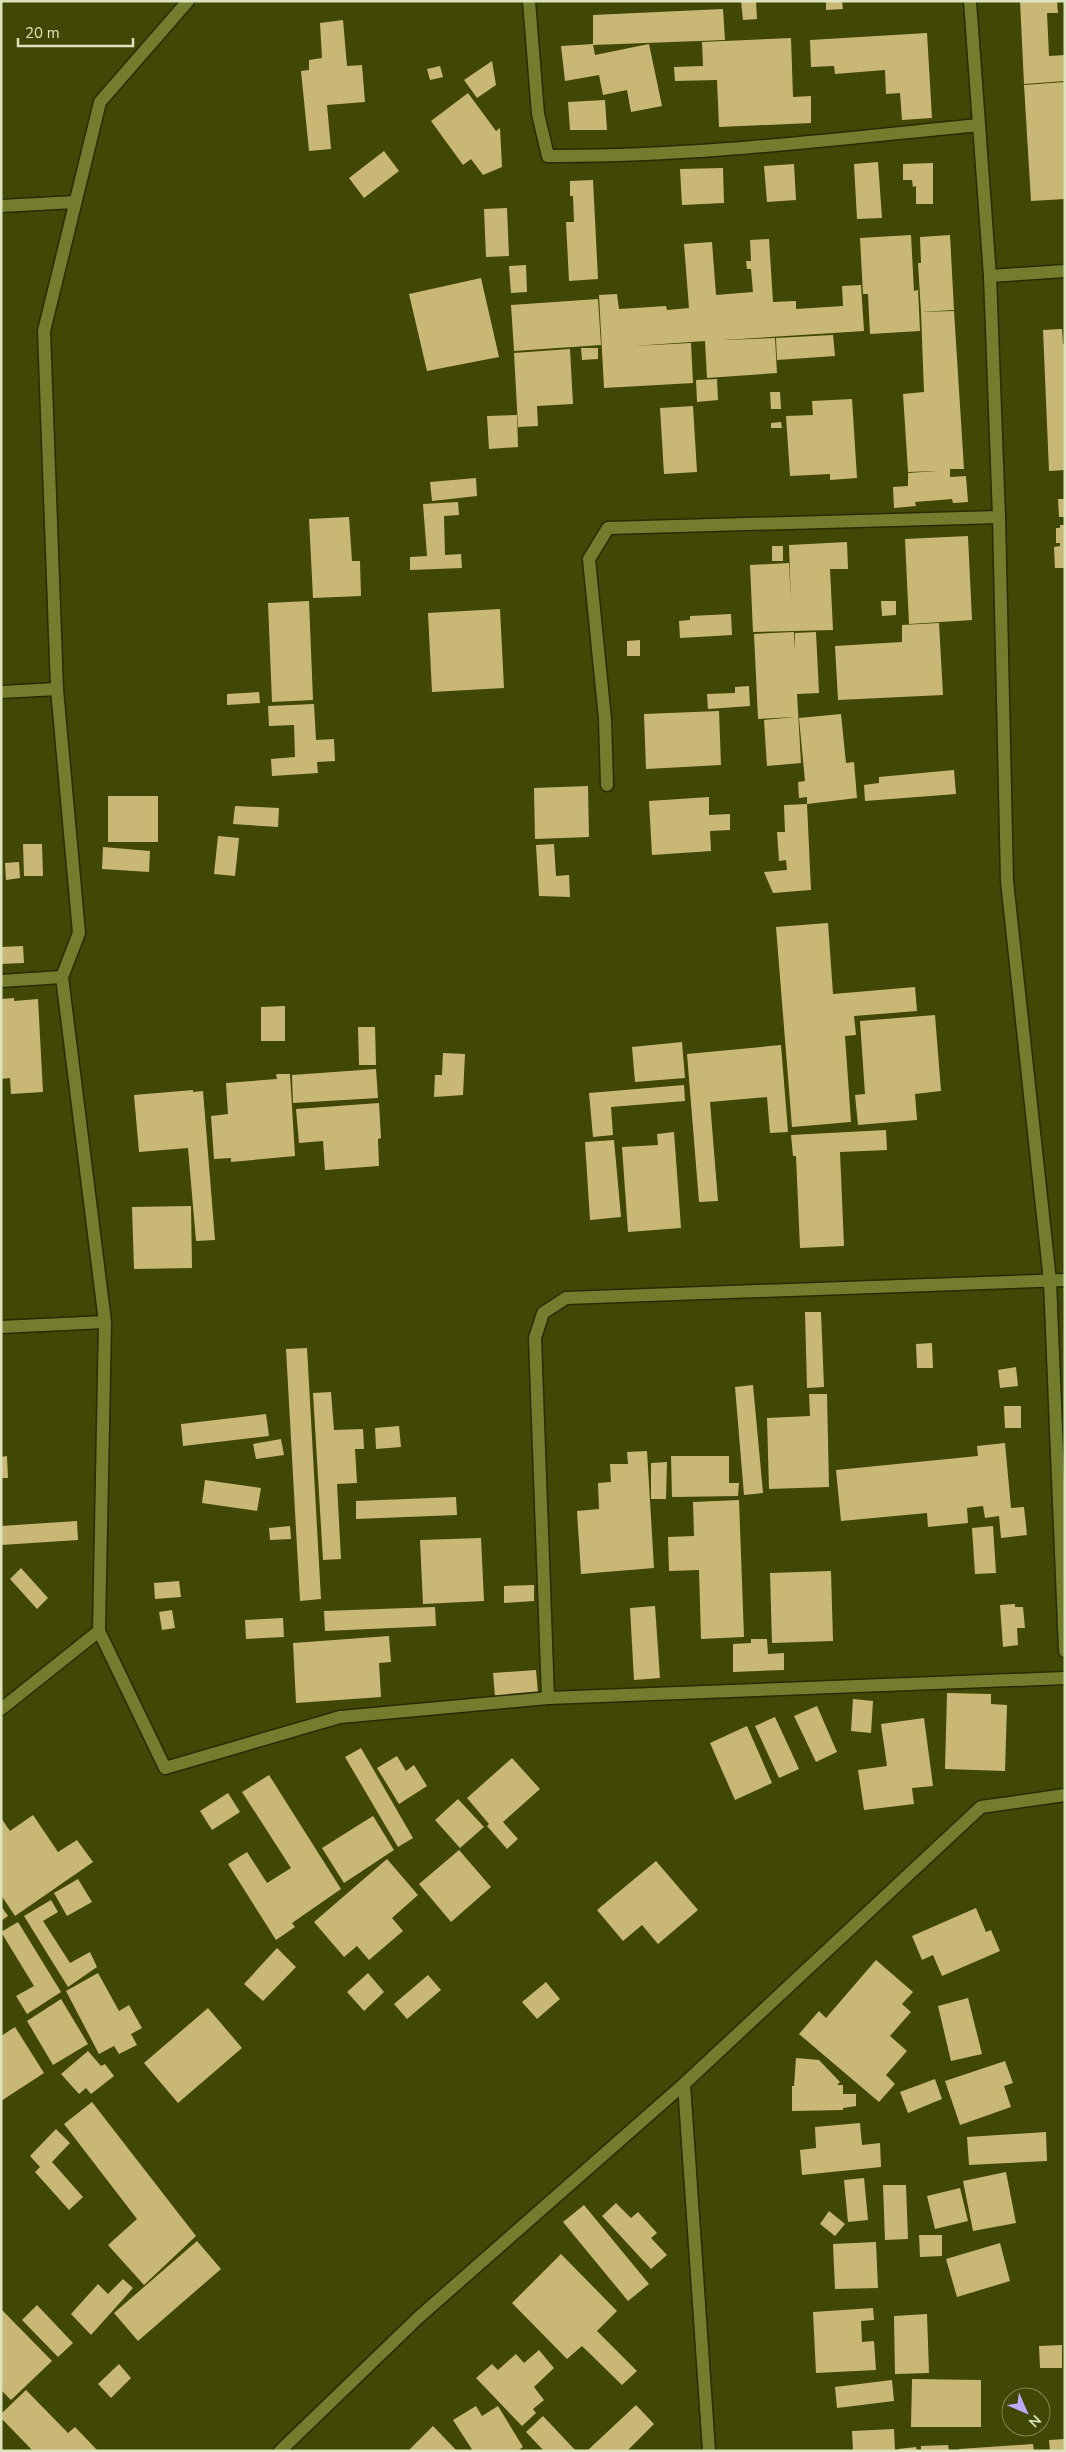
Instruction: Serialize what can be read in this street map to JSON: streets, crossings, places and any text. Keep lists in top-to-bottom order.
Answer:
{
  "scale_bar": "20 m",
  "north": "bottom right"
}
